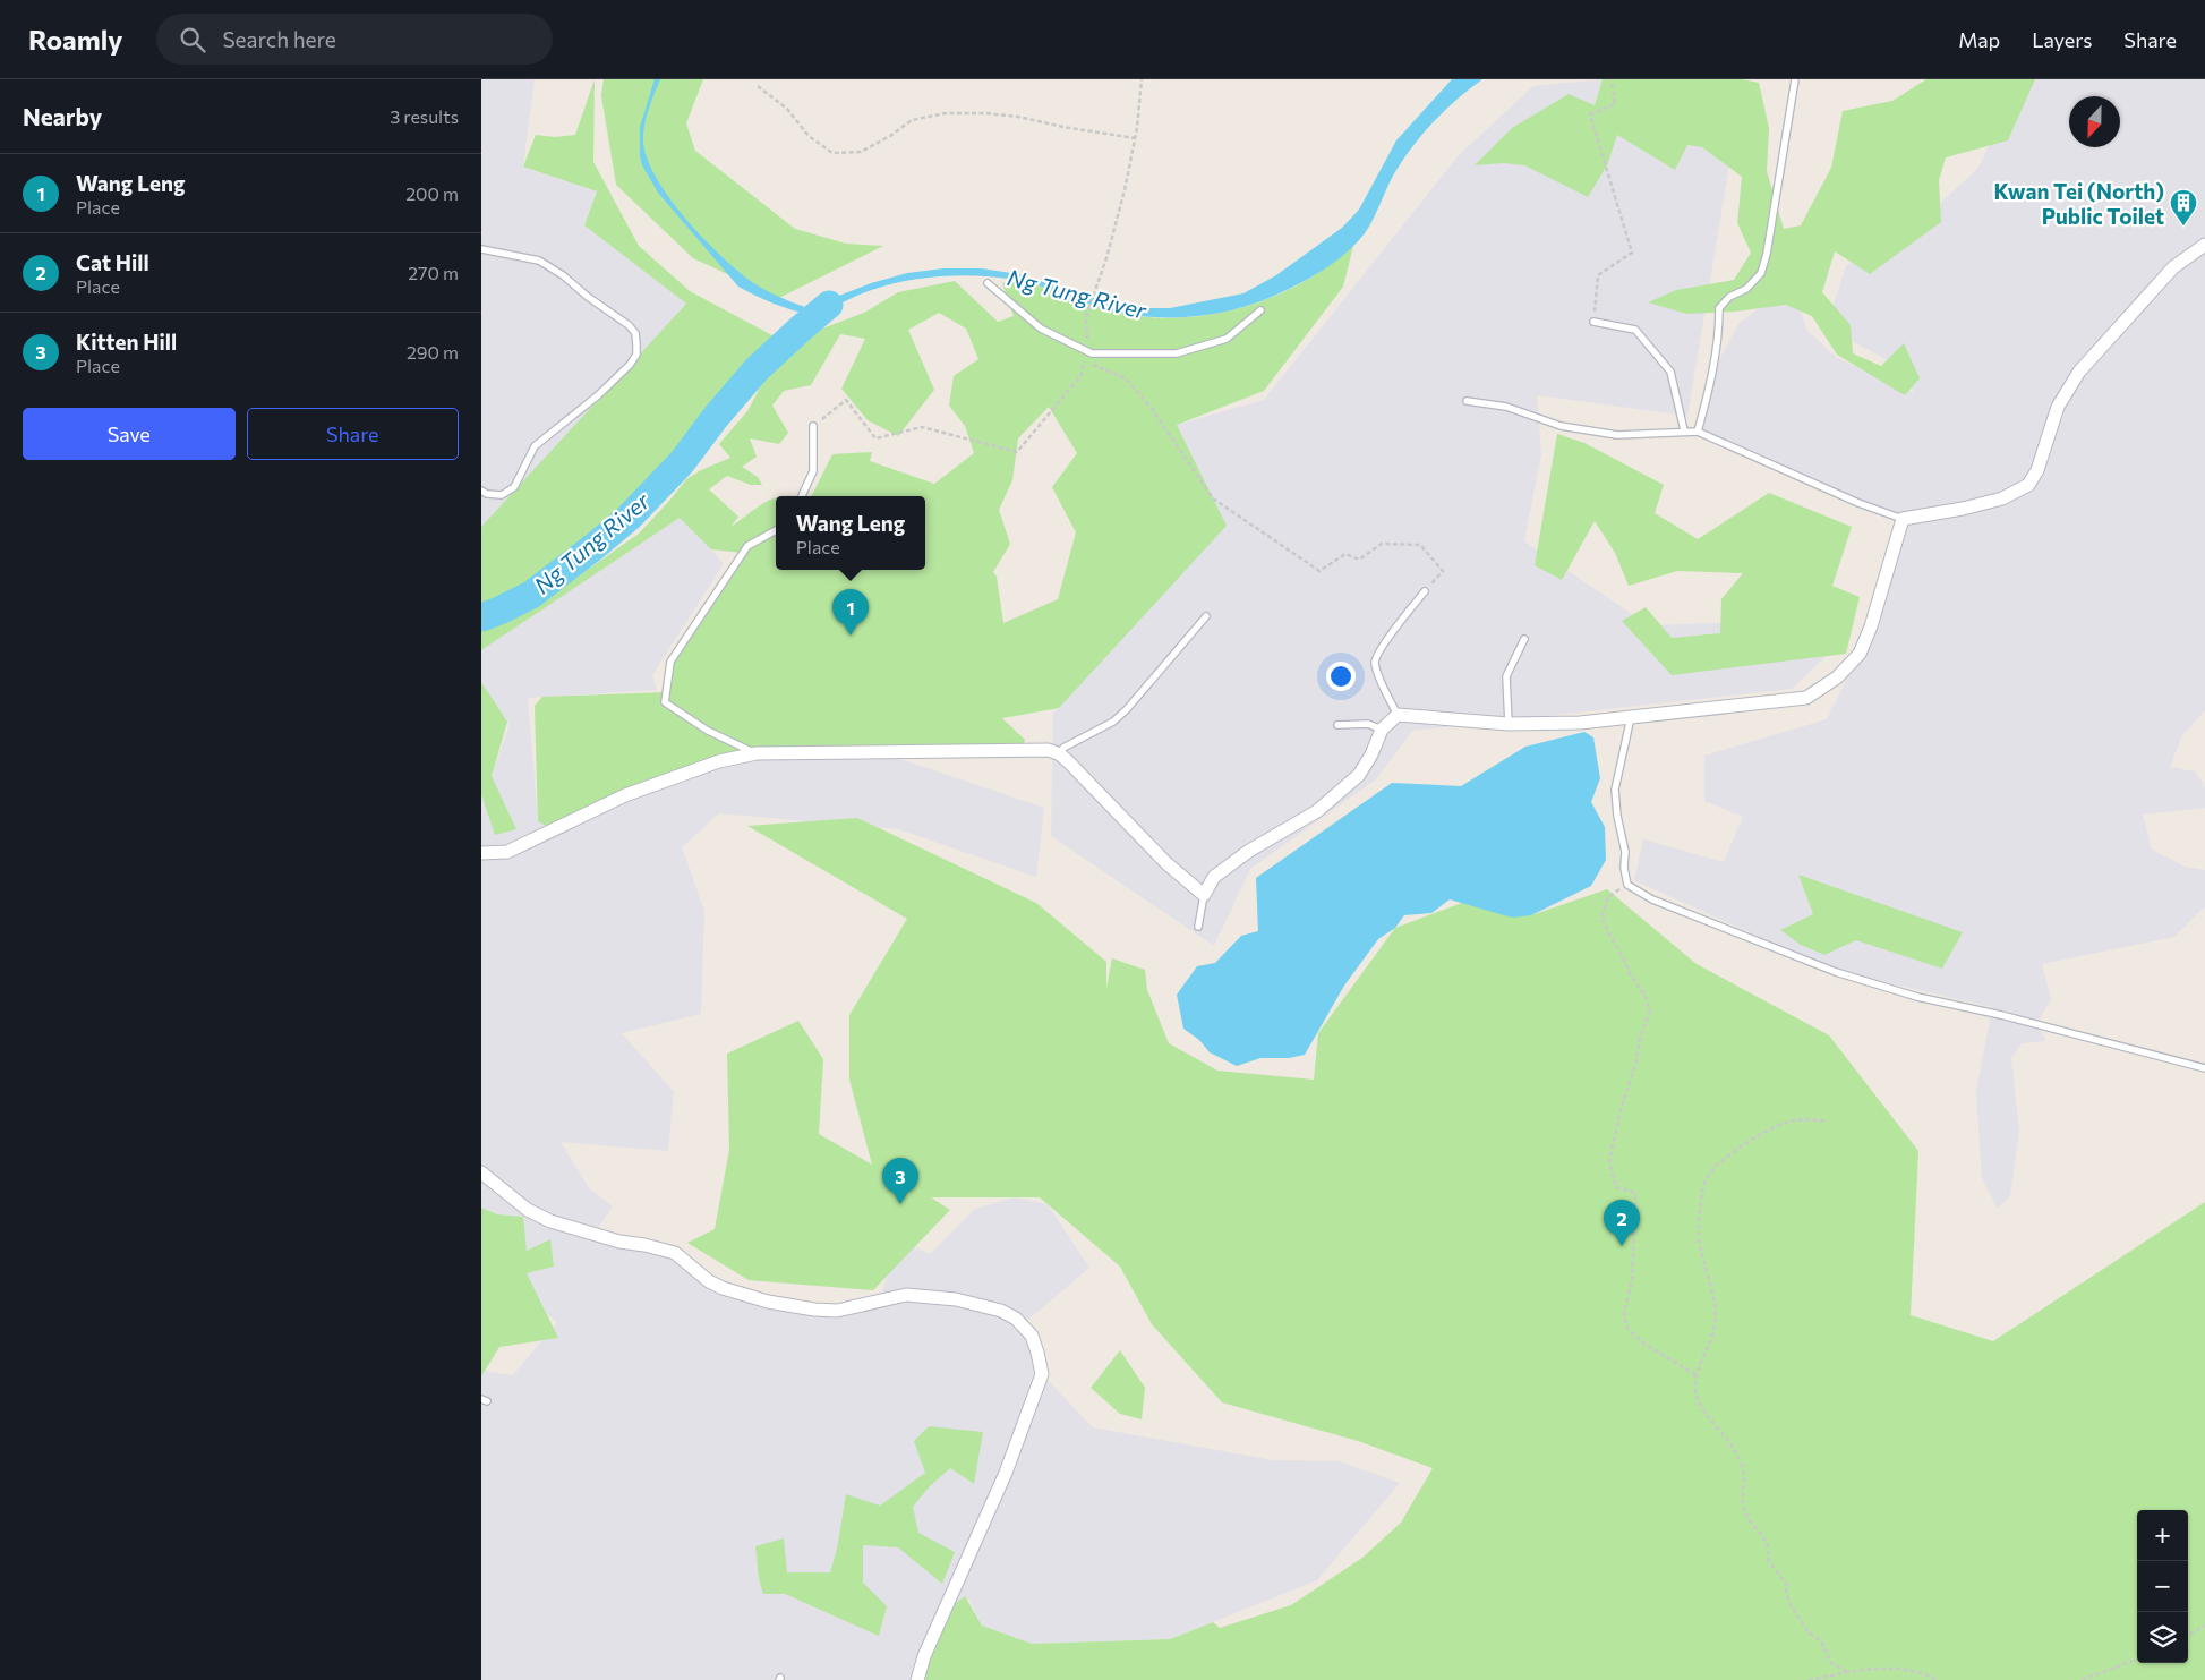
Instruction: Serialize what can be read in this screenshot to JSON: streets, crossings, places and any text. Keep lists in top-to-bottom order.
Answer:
{
  "water": ["Ng Tung River"],
  "places": {
    "building": ["Kwan Tei (North) Public Toilet"]
  },
  "north": "bottom",
  "page": {
    "header": "Roamly",
    "search": "Search here",
    "nav": ["Map", "Layers", "Share"],
    "heading": ["Nearby", "3 results"],
    "list": [
      {
        "mark": "1",
        "name": "Wang Leng",
        "note": "Place",
        "value": "200 m"
      },
      {
        "mark": "2",
        "name": "Cat Hill",
        "note": "Place",
        "value": "270 m"
      },
      {
        "mark": "3",
        "name": "Kitten Hill",
        "note": "Place",
        "value": "290 m"
      }
    ],
    "buttons": ["Save", "Share"],
    "popup": ["Wang Leng", "Place"],
    "pins": ["1", "3", "2"],
    "map_buttons": ["+", "−"]
  }
}
